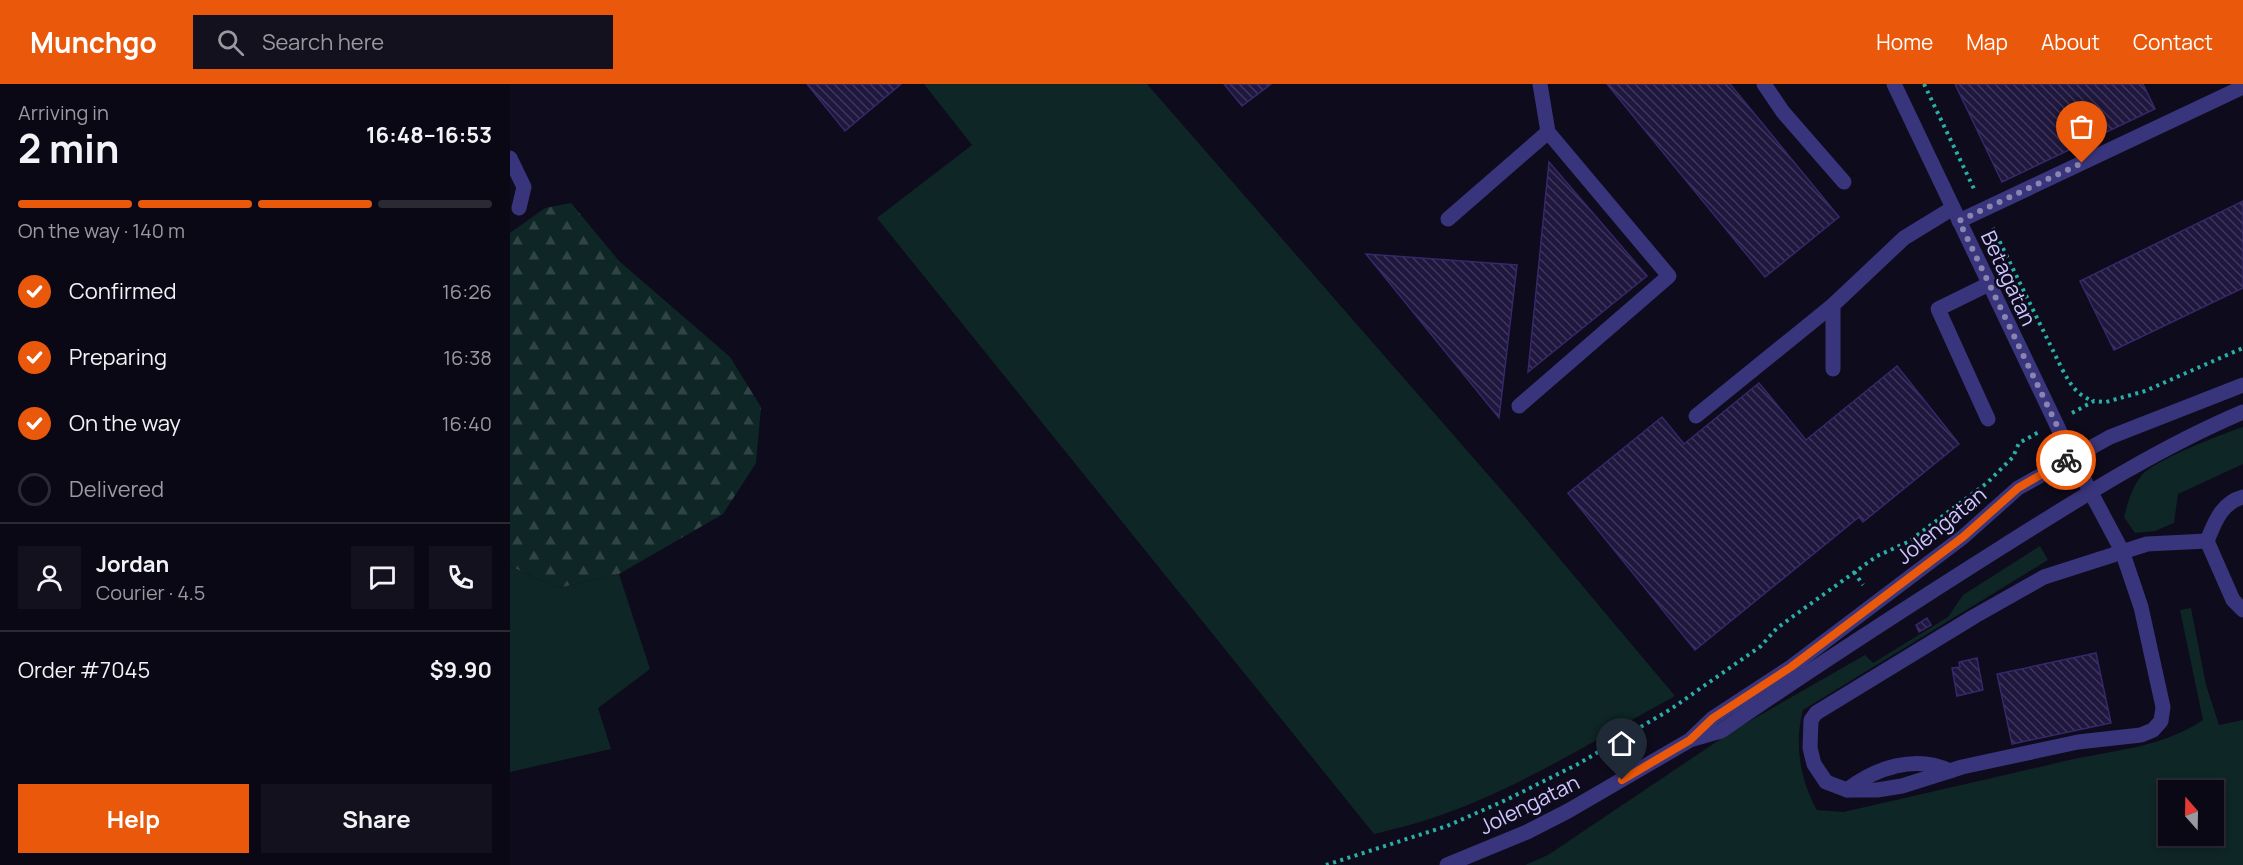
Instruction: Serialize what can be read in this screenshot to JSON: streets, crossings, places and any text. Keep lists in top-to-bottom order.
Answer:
{
  "streets": {
    "street": ["Betagatan", "Jolengatan"]
  },
  "crossings": [
    ["Betagatan", "Jolengatan"]
  ],
  "north": "top",
  "page": {
    "header": "Munchgo",
    "search": "Search here",
    "nav": [
      "Home",
      "Map",
      "About",
      "Contact"
    ],
    "heading": ["2 min", "Arriving in", "16:48–16:53"],
    "panel": [
      "Jordan",
      "Courier · 4.5",
      "Order #7045",
      "$9.90"
    ],
    "bar": "On the way · 140 m",
    "list": [
      ["Confirmed", "16:26"],
      ["Preparing", "16:38"],
      ["On the way", "16:40"],
      "Delivered"
    ],
    "buttons": ["Help", "Share"]
  }
}
